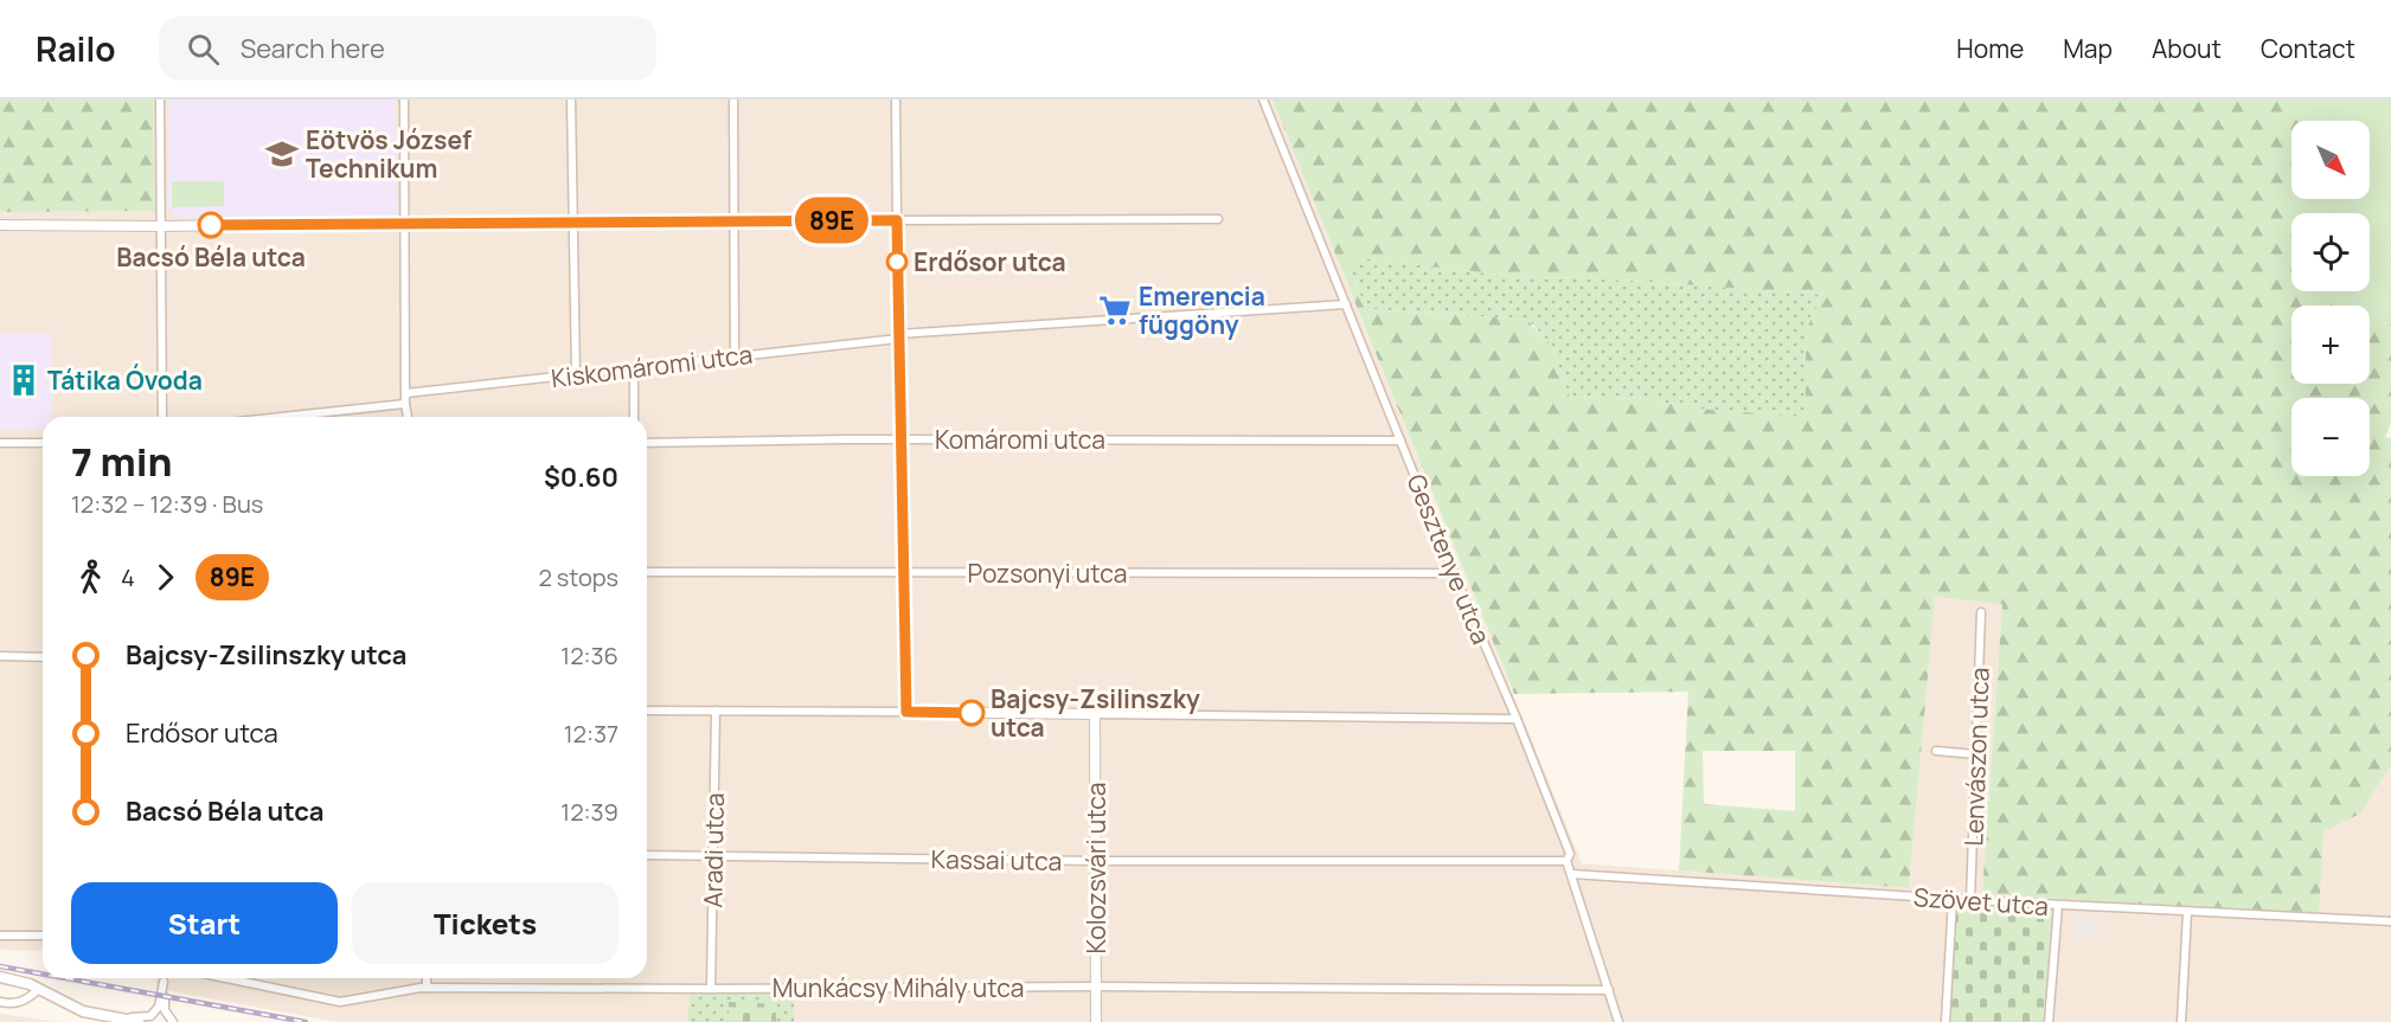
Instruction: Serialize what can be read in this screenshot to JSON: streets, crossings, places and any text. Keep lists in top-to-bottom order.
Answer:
{
  "streets": {
    "street": [
      "Kiskomáromi utca",
      "Komáromi utca",
      "Gesztenye utca",
      "Pozsonyi utca",
      "Lenvászon utca",
      "Aradi utca",
      "Kassai utca",
      "Kolozsvári utca",
      "Szövet utca",
      "Munkácsy Mihály utca"
    ]
  },
  "crossings": [
    ["Kiskomáromi utca", "Gesztenye utca"],
    ["Komáromi utca", "Gesztenye utca"],
    ["Gesztenye utca", "Pozsonyi utca"],
    ["Gesztenye utca", "Kassai utca"],
    ["Gesztenye utca", "Szövet utca"],
    ["Gesztenye utca", "Munkácsy Mihály utca"],
    ["Lenvászon utca", "Szövet utca"],
    ["Aradi utca", "Kassai utca"],
    ["Aradi utca", "Munkácsy Mihály utca"],
    ["Kassai utca", "Kolozsvári utca"],
    ["Kolozsvári utca", "Munkácsy Mihály utca"]
  ],
  "places": {
    "school or university": ["Eötvös József Technikum"],
    "other": ["Bacsó Béla utca", "Erdősor utca", "Bajcsy-Zsilinszky utca"],
    "supermarket": ["Emerencia függöny"],
    "building": ["Tátika Óvoda"]
  },
  "lines": ["bus line 89E"],
  "north": "bottom right",
  "page": {
    "header": "Railo",
    "search": "Search here",
    "nav": [
      "Home",
      "Map",
      "About",
      "Contact"
    ],
    "on_map": "89E",
    "map_buttons": ["+", "−"],
    "heading": ["7 min", "12:32 – 12:39 · Bus", "$0.60"],
    "legs": ["4", "89E", "2 stops"],
    "list": [
      {
        "name": "Bajcsy-Zsilinszky utca",
        "value": "12:36"
      },
      {
        "name": "Erdősor utca",
        "value": "12:37"
      },
      {
        "name": "Bacsó Béla utca",
        "value": "12:39"
      }
    ],
    "buttons": ["Start", "Tickets"]
  }
}
